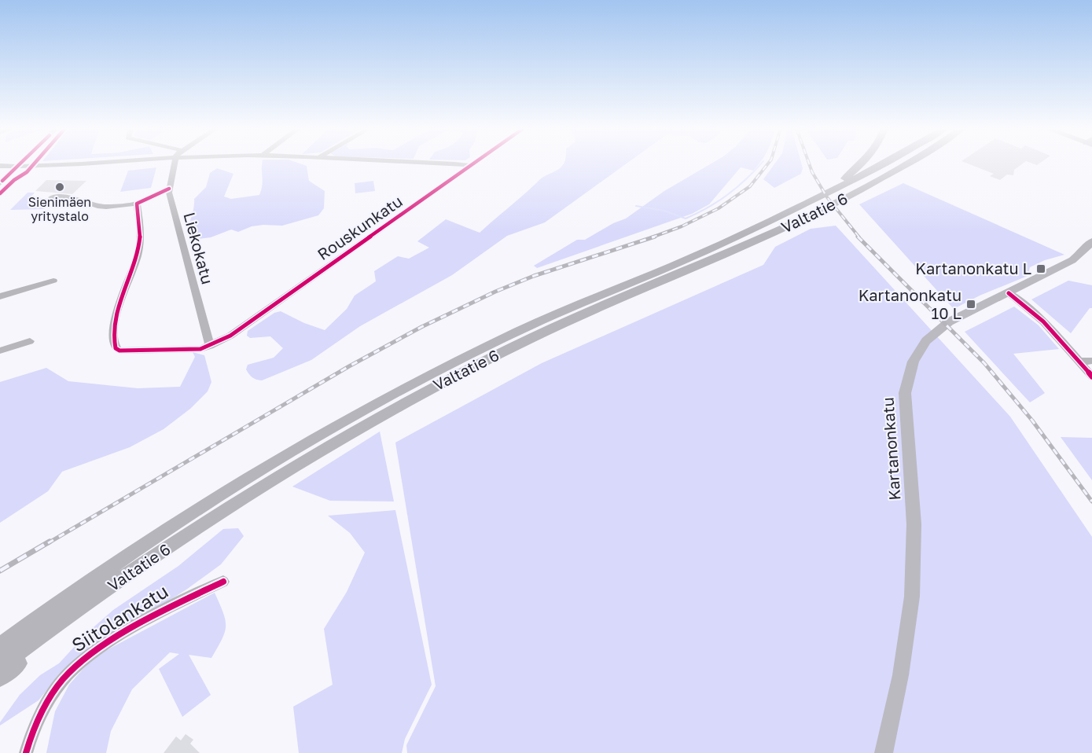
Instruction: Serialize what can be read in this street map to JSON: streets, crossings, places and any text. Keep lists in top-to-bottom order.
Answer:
{
  "streets": {
    "highway": ["Valtatie 6"],
    "main road": ["Kartanonkatu"],
    "street": ["Rouskunkatu", "Liekokatu", "Siitolankatu"]
  },
  "crossings": [
    ["Rouskunkatu", "Liekokatu"]
  ],
  "places": {
    "other": ["Sienimäen yritystalo"],
    "transit": ["Kartanonkatu L", "Kartanonkatu 10 L"]
  }
}
